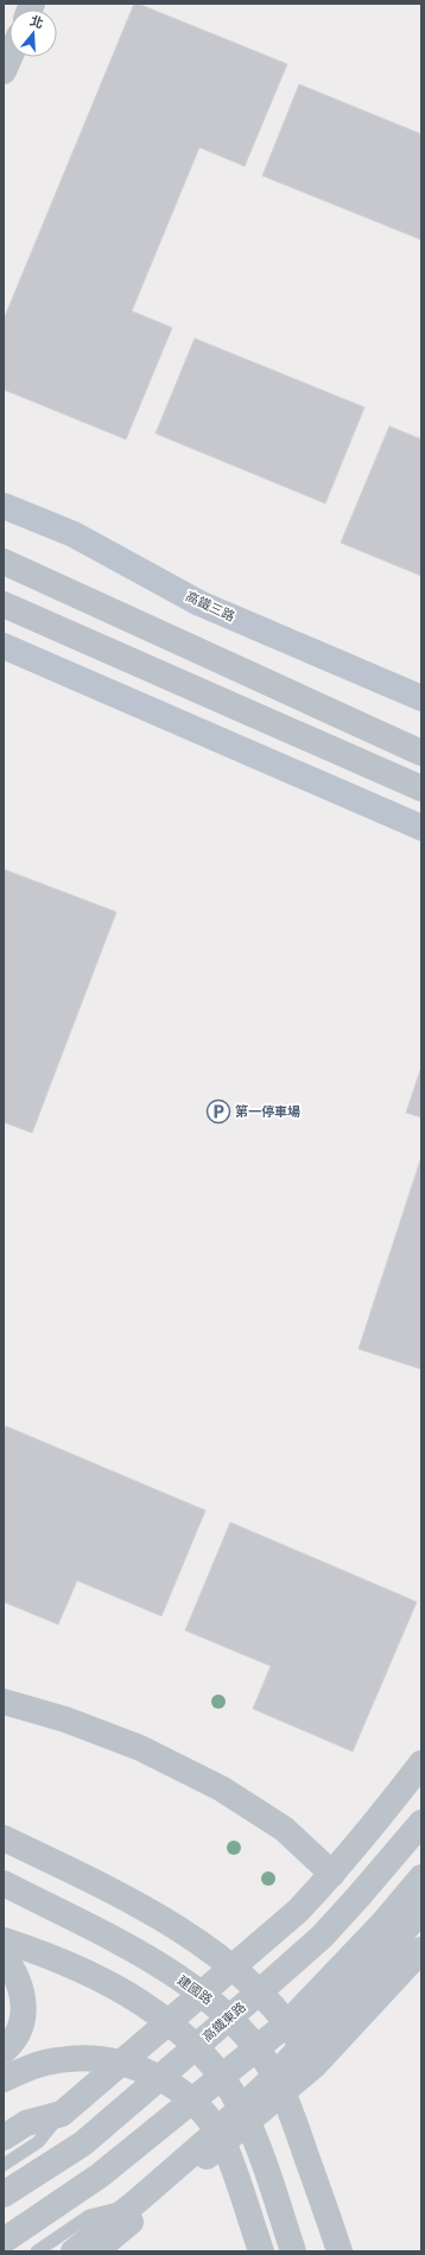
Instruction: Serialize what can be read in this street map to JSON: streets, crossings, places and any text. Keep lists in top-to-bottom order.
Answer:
{
  "streets": {
    "street": ["高鐵三路", "建國路", "高鐵東路"]
  },
  "places": {
    "parking": ["第一停車場"]
  },
  "north": "top"
}
